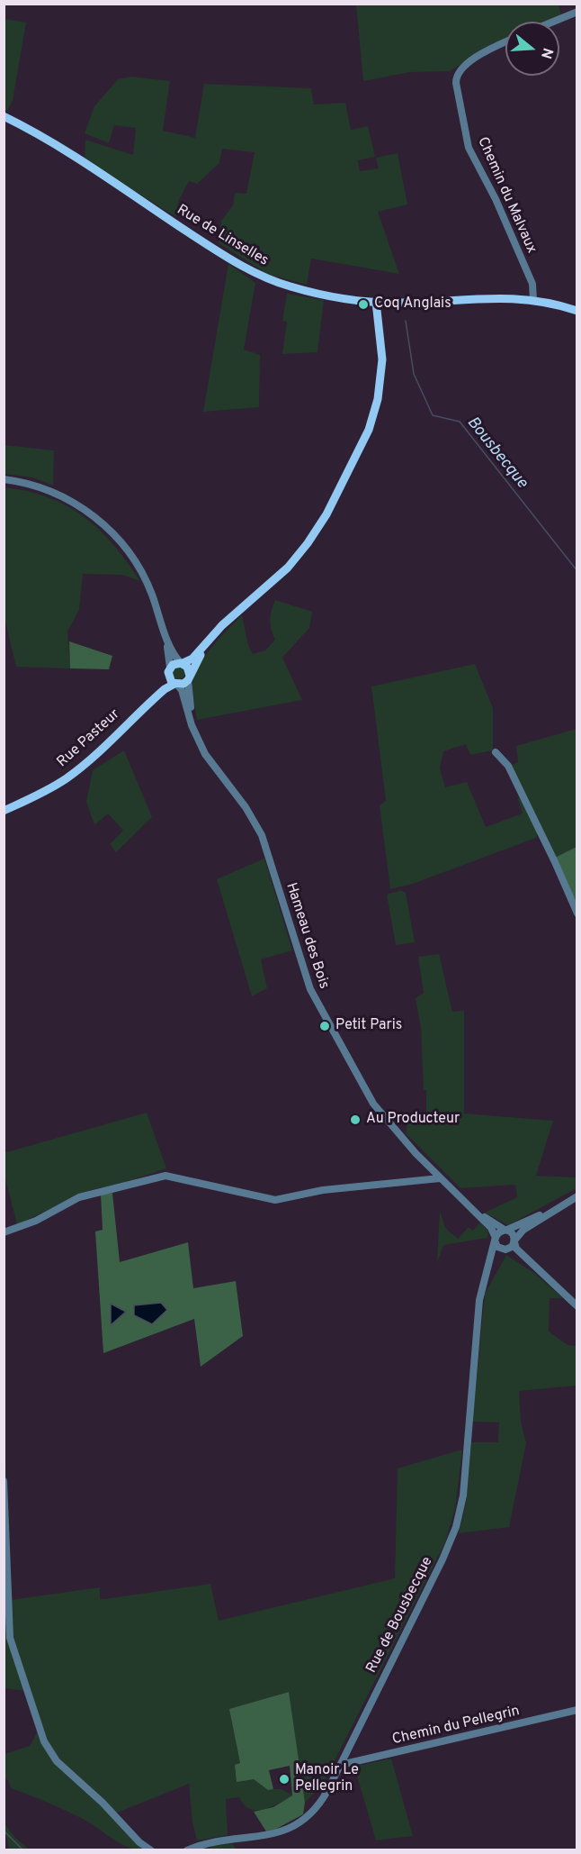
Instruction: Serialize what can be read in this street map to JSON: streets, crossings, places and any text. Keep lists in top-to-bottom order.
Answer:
{
  "streets": {
    "main road": ["Rue de Linselles", "Rue Pasteur"],
    "street": [
      "Chemin du Malvaux",
      "Hameau des Bois",
      "Rue de Bousbecque",
      "Chemin du Pellegrin"
    ]
  },
  "crossings": [
    ["Chemin du Malvaux", "Rue de Linselles"],
    ["Rue Pasteur", "Hameau des Bois"],
    ["Hameau des Bois", "Rue de Bousbecque"],
    ["Rue de Bousbecque", "Chemin du Pellegrin"]
  ],
  "water": ["Bousbecque"],
  "places": [
    "Coq Anglais",
    "Petit Paris",
    "Au Producteur",
    "Manoir Le Pellegrin"
  ],
  "north": "right"
}
